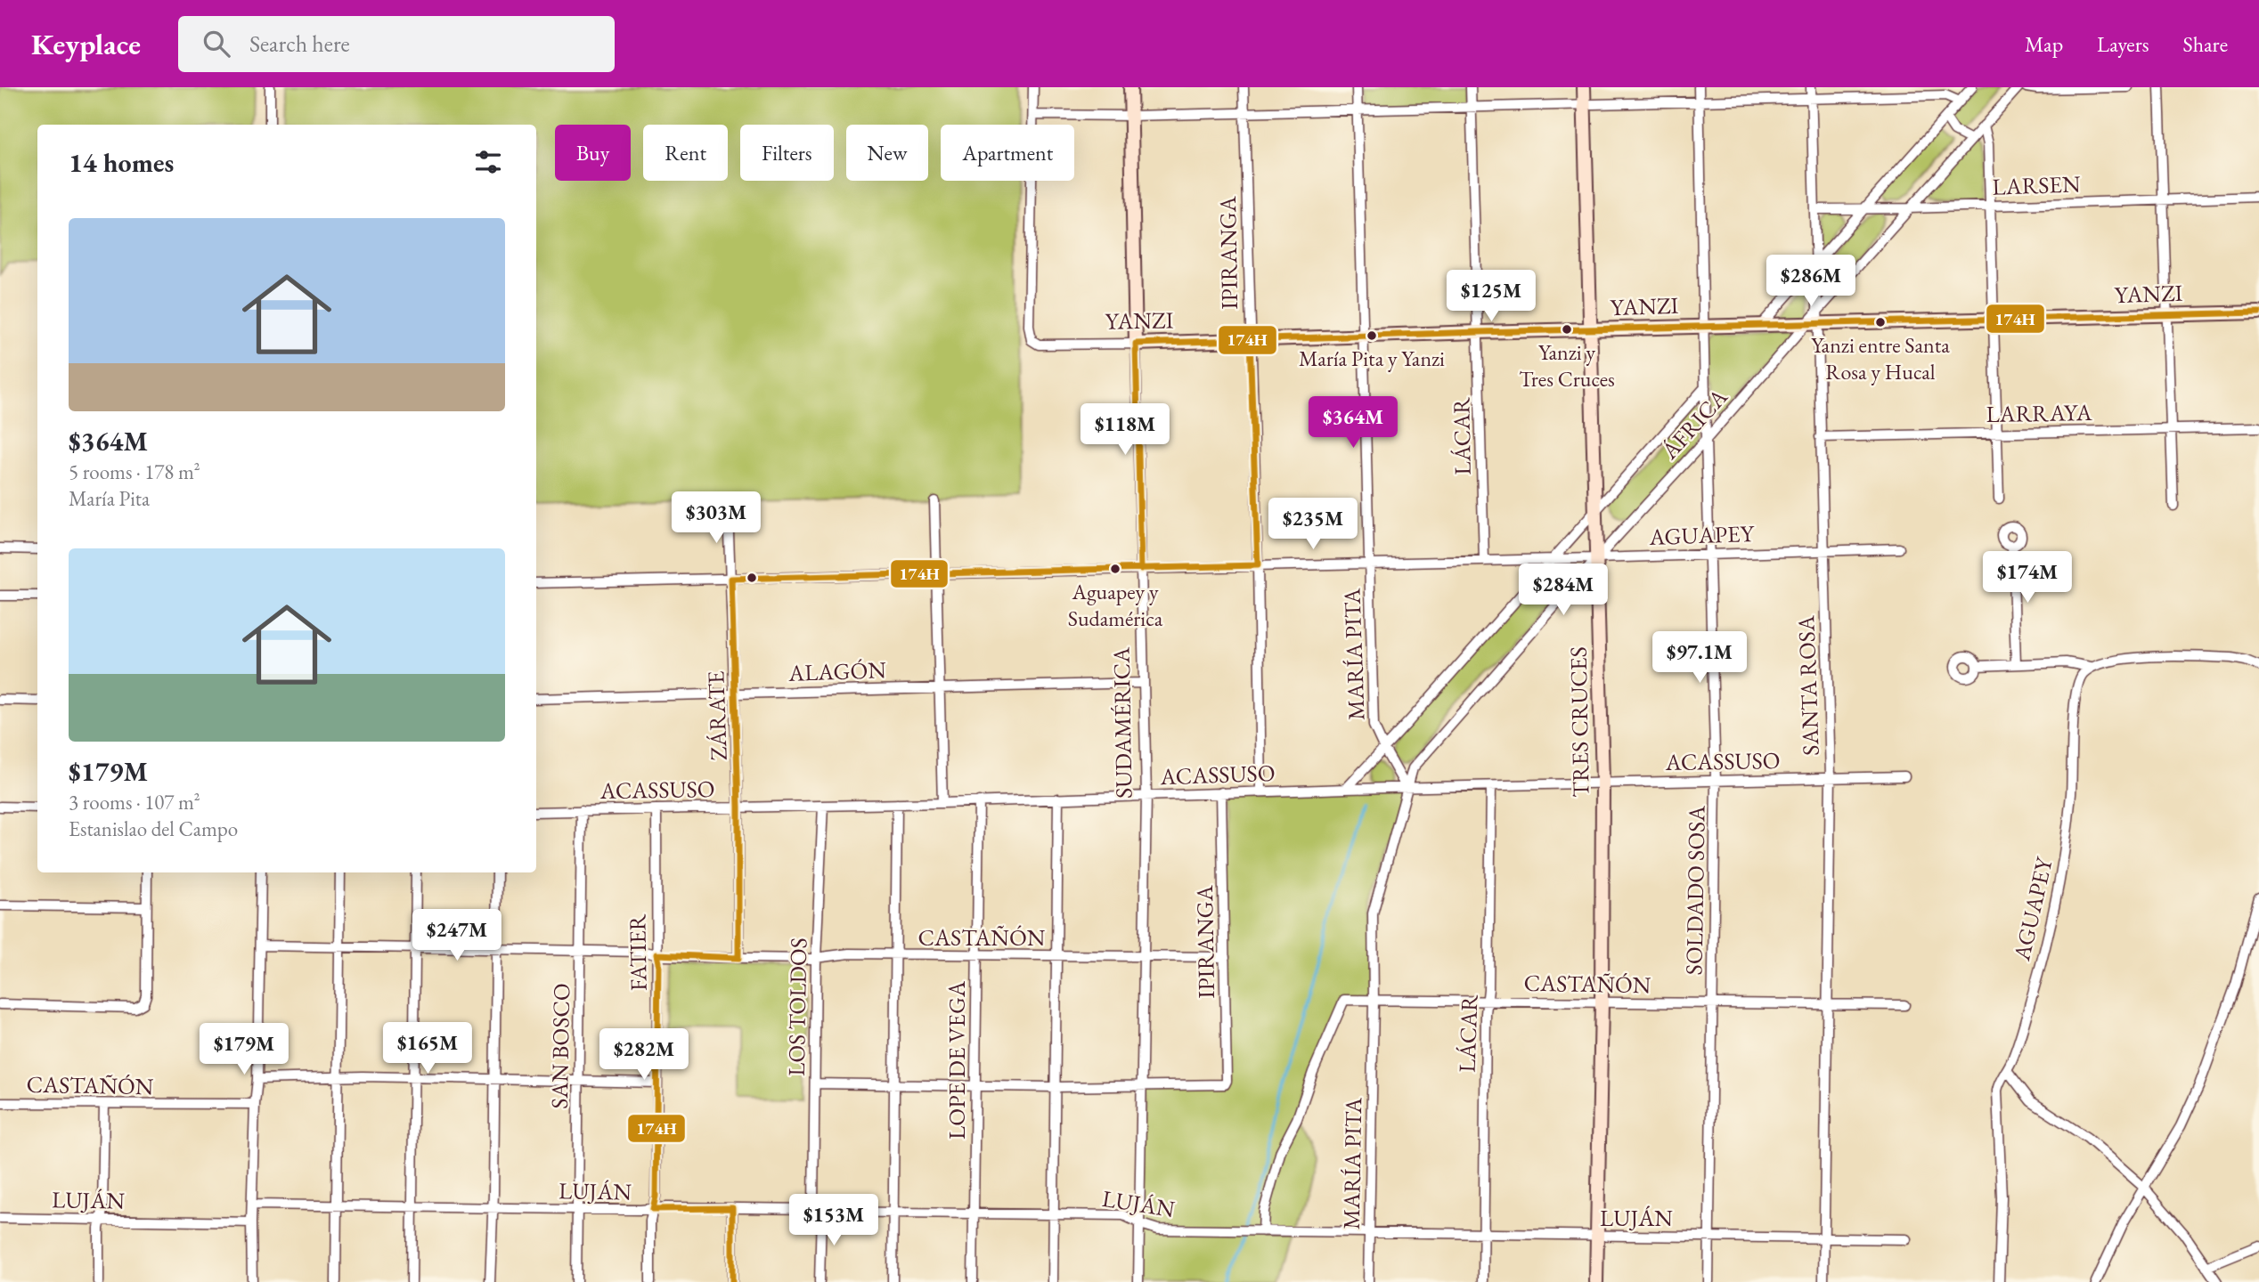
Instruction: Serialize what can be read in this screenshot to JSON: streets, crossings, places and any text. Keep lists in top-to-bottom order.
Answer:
{
  "streets": {
    "street": [
      "LARSEN",
      "IPIRANGA",
      "YANZI",
      "LARRAYA",
      "ÁFRICA",
      "LÁCAR",
      "AGUAPEY",
      "MARÍA PITA",
      "ALAGÓN",
      "SANTA ROSA",
      "ZÁRATE",
      "TRES CRUCES",
      "SUDAMÉRICA",
      "ACASSUSO",
      "SOLDADO SOSA",
      "CASTAÑÓN",
      "FATIER",
      "LOS TOLDOS",
      "SAN BOSCO",
      "LOPE DE VEGA",
      "LUJÁN"
    ]
  },
  "crossings": [
    ["LARSEN", "SANTA ROSA"],
    ["IPIRANGA", "YANZI"],
    ["IPIRANGA", "AGUAPEY"],
    ["IPIRANGA", "SUDAMÉRICA"],
    ["IPIRANGA", "ACASSUSO"],
    ["IPIRANGA", "CASTAÑÓN"],
    ["YANZI", "ÁFRICA"],
    ["YANZI", "LÁCAR"],
    ["YANZI", "MARÍA PITA"],
    ["YANZI", "SANTA ROSA"],
    ["YANZI", "TRES CRUCES"],
    ["YANZI", "SUDAMÉRICA"],
    ["YANZI", "SOLDADO SOSA"],
    ["LARRAYA", "SANTA ROSA"],
    ["ÁFRICA", "AGUAPEY"],
    ["ÁFRICA", "MARÍA PITA"],
    ["ÁFRICA", "SANTA ROSA"],
    ["ÁFRICA", "TRES CRUCES"],
    ["ÁFRICA", "ACASSUSO"],
    ["ÁFRICA", "SOLDADO SOSA"],
    ["LÁCAR", "AGUAPEY"],
    ["LÁCAR", "ACASSUSO"],
    ["LÁCAR", "CASTAÑÓN"],
    ["LÁCAR", "LUJÁN"],
    ["AGUAPEY", "MARÍA PITA"],
    ["AGUAPEY", "SANTA ROSA"],
    ["AGUAPEY", "ZÁRATE"],
    ["AGUAPEY", "TRES CRUCES"],
    ["AGUAPEY", "SUDAMÉRICA"],
    ["AGUAPEY", "SOLDADO SOSA"],
    ["MARÍA PITA", "ACASSUSO"],
    ["MARÍA PITA", "CASTAÑÓN"],
    ["MARÍA PITA", "LUJÁN"],
    ["ALAGÓN", "ZÁRATE"],
    ["ALAGÓN", "SUDAMÉRICA"],
    ["SANTA ROSA", "ACASSUSO"],
    ["SANTA ROSA", "CASTAÑÓN"],
    ["SANTA ROSA", "LUJÁN"],
    ["ZÁRATE", "ACASSUSO"],
    ["ZÁRATE", "CASTAÑÓN"],
    ["TRES CRUCES", "ACASSUSO"],
    ["TRES CRUCES", "CASTAÑÓN"],
    ["TRES CRUCES", "LUJÁN"],
    ["SUDAMÉRICA", "ACASSUSO"],
    ["SUDAMÉRICA", "CASTAÑÓN"],
    ["SUDAMÉRICA", "LUJÁN"],
    ["ACASSUSO", "SOLDADO SOSA"],
    ["ACASSUSO", "FATIER"],
    ["ACASSUSO", "LOS TOLDOS"],
    ["ACASSUSO", "SAN BOSCO"],
    ["ACASSUSO", "LOPE DE VEGA"],
    ["SOLDADO SOSA", "CASTAÑÓN"],
    ["SOLDADO SOSA", "LUJÁN"],
    ["CASTAÑÓN", "FATIER"],
    ["CASTAÑÓN", "LOS TOLDOS"],
    ["CASTAÑÓN", "SAN BOSCO"],
    ["CASTAÑÓN", "LOPE DE VEGA"],
    ["CASTAÑÓN", "LUJÁN"],
    ["FATIER", "LUJÁN"],
    ["LOS TOLDOS", "LUJÁN"],
    ["SAN BOSCO", "LUJÁN"],
    ["LOPE DE VEGA", "LUJÁN"]
  ],
  "places": [
    "Yanzi entre Santa Rosa y Hucal",
    "Yanzi y Tres Cruces",
    "María Pita y Yanzi",
    "Aguapey y Sudamérica"
  ],
  "lines": ["transit line 174H"],
  "page": {
    "header": "Keyplace",
    "search": "Search here",
    "nav": ["Map", "Layers", "Share"],
    "chip": [
      "Buy",
      "Rent",
      "Filters",
      "New",
      "Apartment"
    ],
    "heading": "14 homes",
    "list": [
      {
        "name": "$364M",
        "note": "5 rooms · 178 m² · María Pita"
      },
      {
        "name": "$179M",
        "note": "3 rooms · 107 m² · Estanislao del Campo"
      }
    ],
    "price": [
      "$286M",
      "$125M",
      "$364M",
      "$118M",
      "$303M",
      "$235M",
      "$174M",
      "$284M",
      "$97.1M",
      "$247M",
      "$165M",
      "$179M",
      "$282M",
      "$153M"
    ]
  }
}
